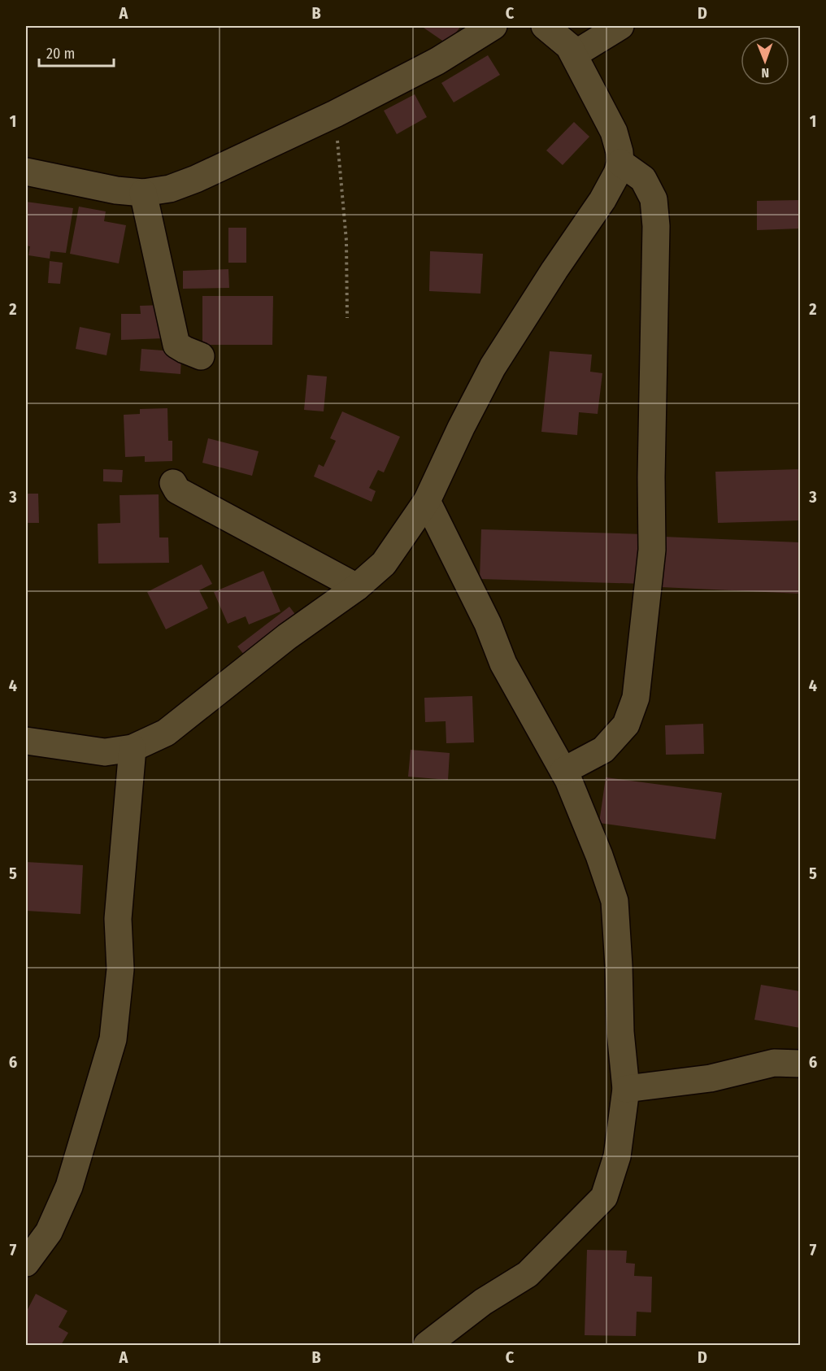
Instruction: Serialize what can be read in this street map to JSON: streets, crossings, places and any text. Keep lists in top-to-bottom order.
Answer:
{
  "scale_bar": "20 m",
  "north": "bottom",
  "grid": {
    "columns": [
      "A",
      "B",
      "C",
      "D"
    ],
    "rows": [
      "1",
      "2",
      "3",
      "4",
      "5",
      "6",
      "7"
    ]
  }
}
